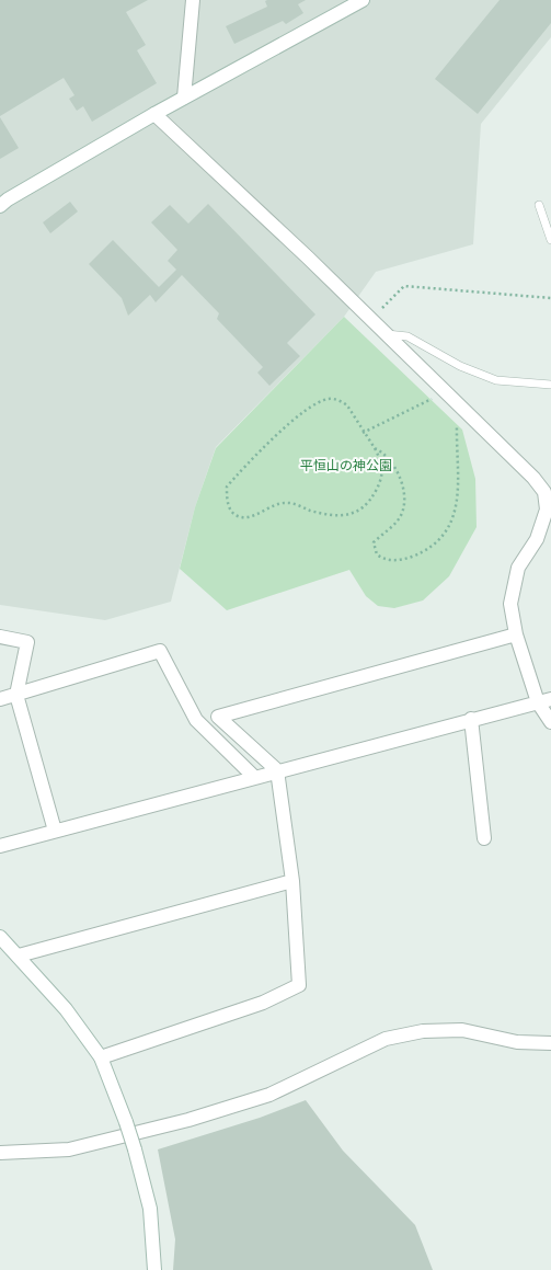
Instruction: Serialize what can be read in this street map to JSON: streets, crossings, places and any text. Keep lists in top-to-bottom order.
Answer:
{
  "parks": ["平恒山の神公園"]
}
